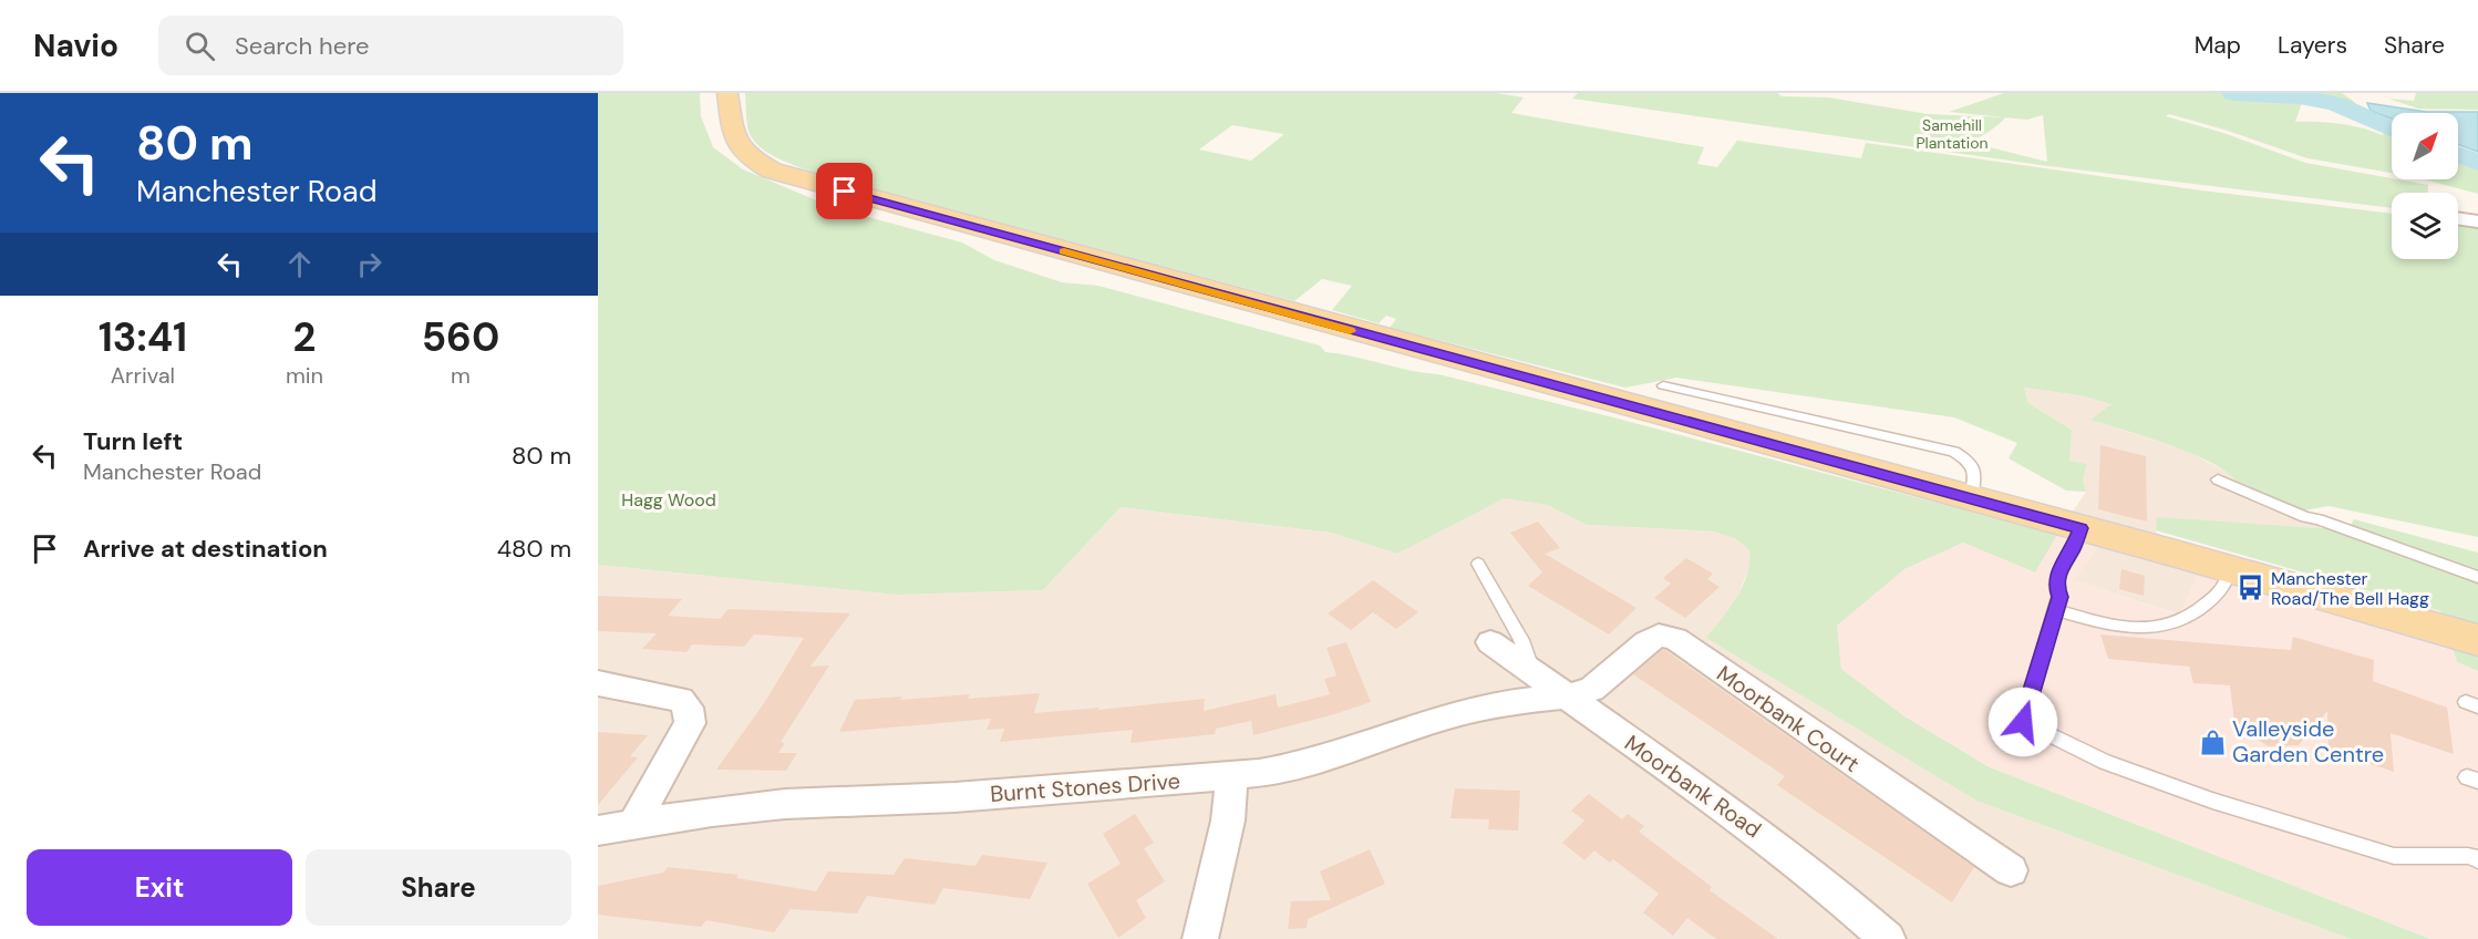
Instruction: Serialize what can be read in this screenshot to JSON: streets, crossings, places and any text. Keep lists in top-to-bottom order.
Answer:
{
  "streets": {
    "street": ["Moorbank Court", "Moorbank Road", "Burnt Stones Drive"]
  },
  "crossings": [
    ["Moorbank Court", "Moorbank Road"],
    ["Moorbank Court", "Burnt Stones Drive"],
    ["Moorbank Road", "Burnt Stones Drive"]
  ],
  "parks": ["Samehill Plantation", "Hagg Wood"],
  "places": {
    "bus stop": ["Manchester Road/The Bell Hagg"],
    "shop": ["Valleyside Garden Centre"]
  },
  "north": "top right",
  "page": {
    "header": "Navio",
    "search": "Search here",
    "nav": ["Map", "Layers", "Share"],
    "turn": ["80 m", "Manchester Road"],
    "eta": [
      "13:41",
      "Arrival",
      "2",
      "min",
      "560",
      "m"
    ],
    "list": [
      {
        "name": "Turn left",
        "note": "Manchester Road",
        "value": "80 m"
      },
      {
        "name": "Arrive at destination",
        "value": "480 m"
      }
    ],
    "buttons": ["Exit", "Share"]
  }
}
